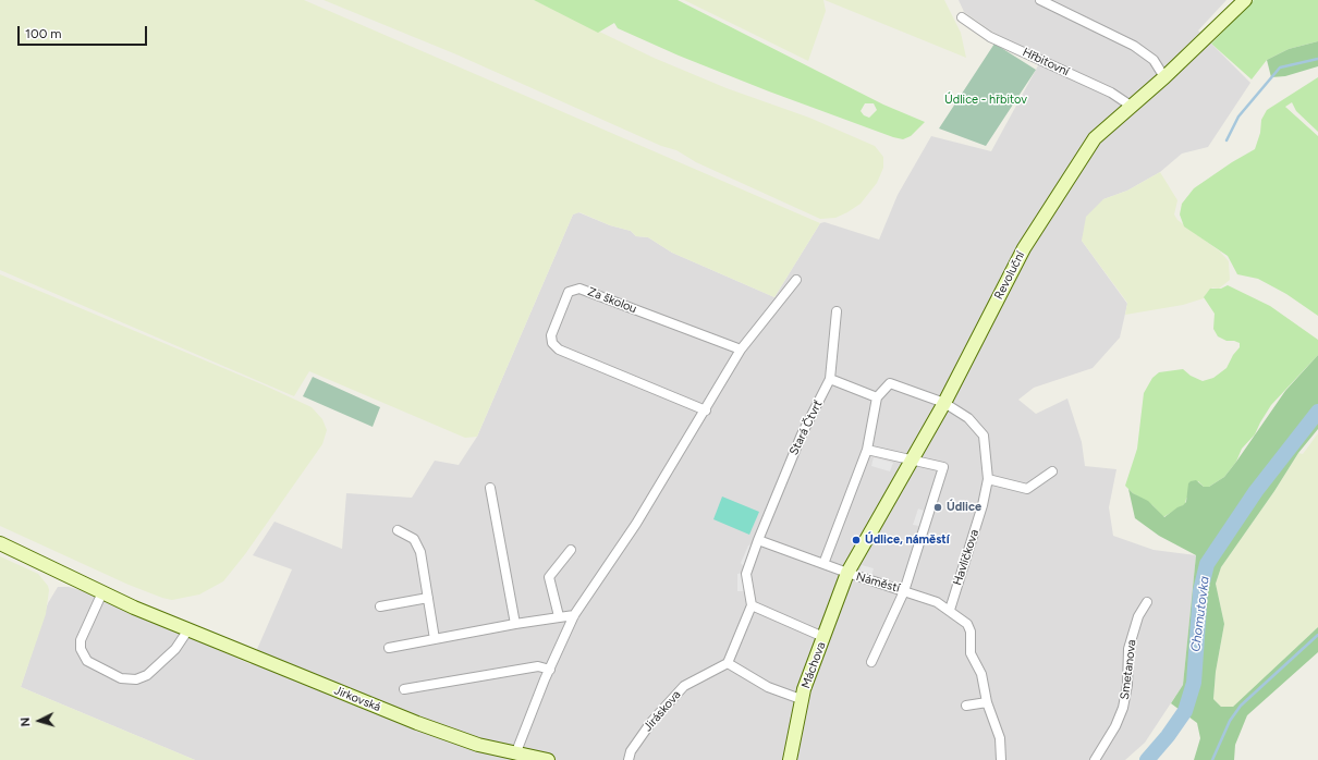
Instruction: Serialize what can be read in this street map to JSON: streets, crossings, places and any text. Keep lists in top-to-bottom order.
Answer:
{
  "streets": {
    "street": [
      "Hřbitovní",
      "Revoluční",
      "Za školou",
      "Stará Čtvrť",
      "Havlíčkova",
      "Náměstí",
      "Máchova",
      "Smetanova",
      "Jirkovská",
      "Jiráskova"
    ]
  },
  "crossings": [
    ["Hřbitovní", "Revoluční"],
    ["Revoluční", "Havlíčkova"],
    ["Revoluční", "Náměstí"],
    ["Náměstí", "Máchova"]
  ],
  "water": ["Chomutovka"],
  "parks": ["Údlice - hřbitov"],
  "places": ["Údlice", "Údlice, náměstí"],
  "scale_bar": "100 m",
  "north": "left"
}
